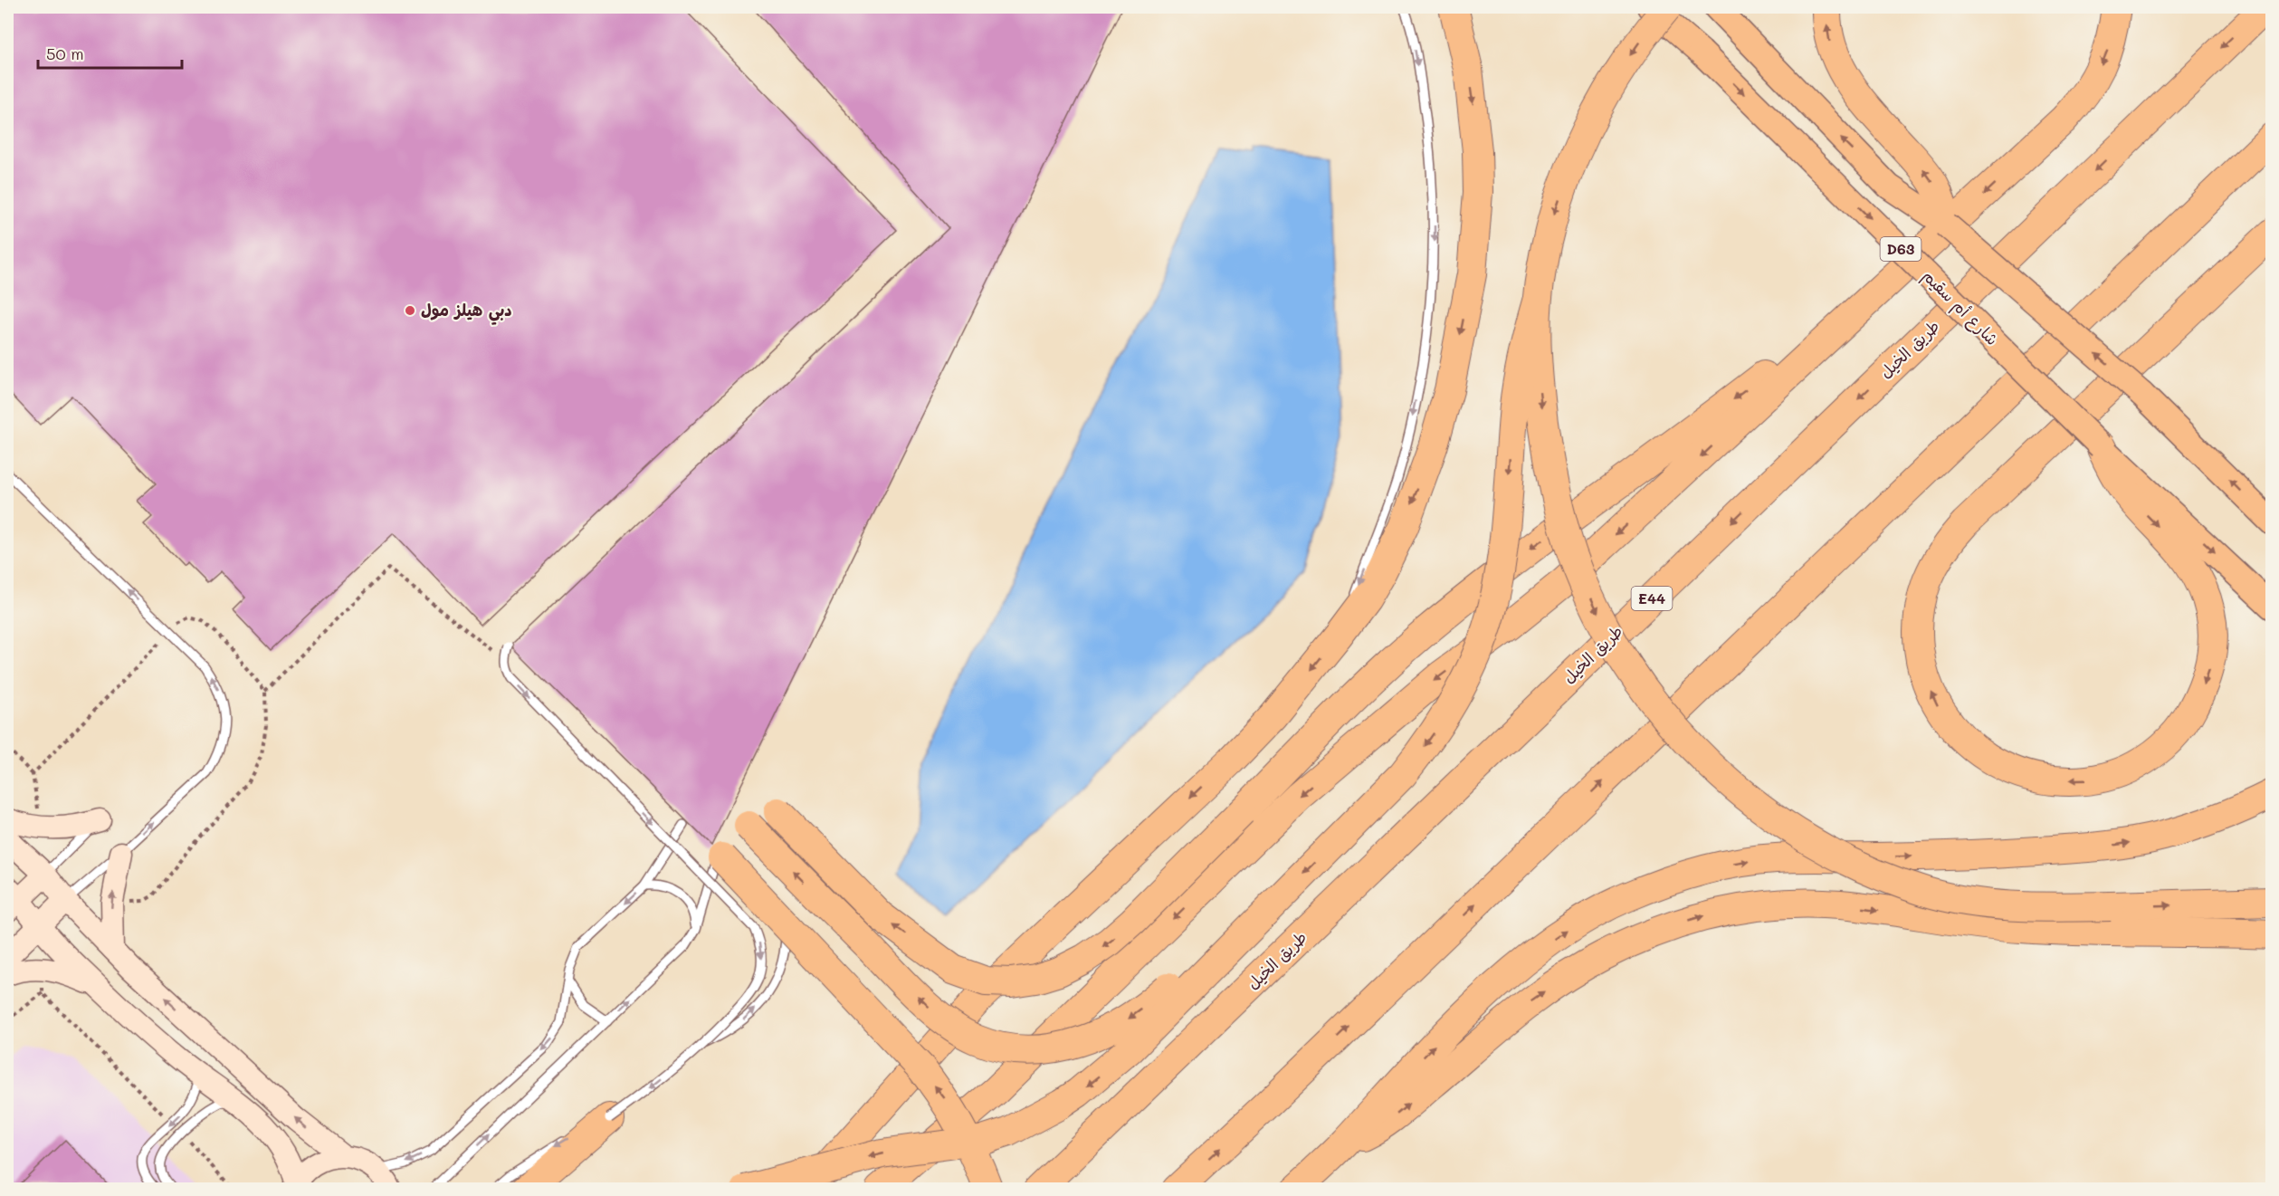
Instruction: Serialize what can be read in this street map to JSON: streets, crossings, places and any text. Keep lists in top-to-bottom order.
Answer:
{
  "streets": {
    "highway": ["طريق الخيل", "E44"],
    "main road": ["D63", "شارع أم سقيم"]
  },
  "places": ["دبي هيلز مول"],
  "scale_bar": "50 m"
}
